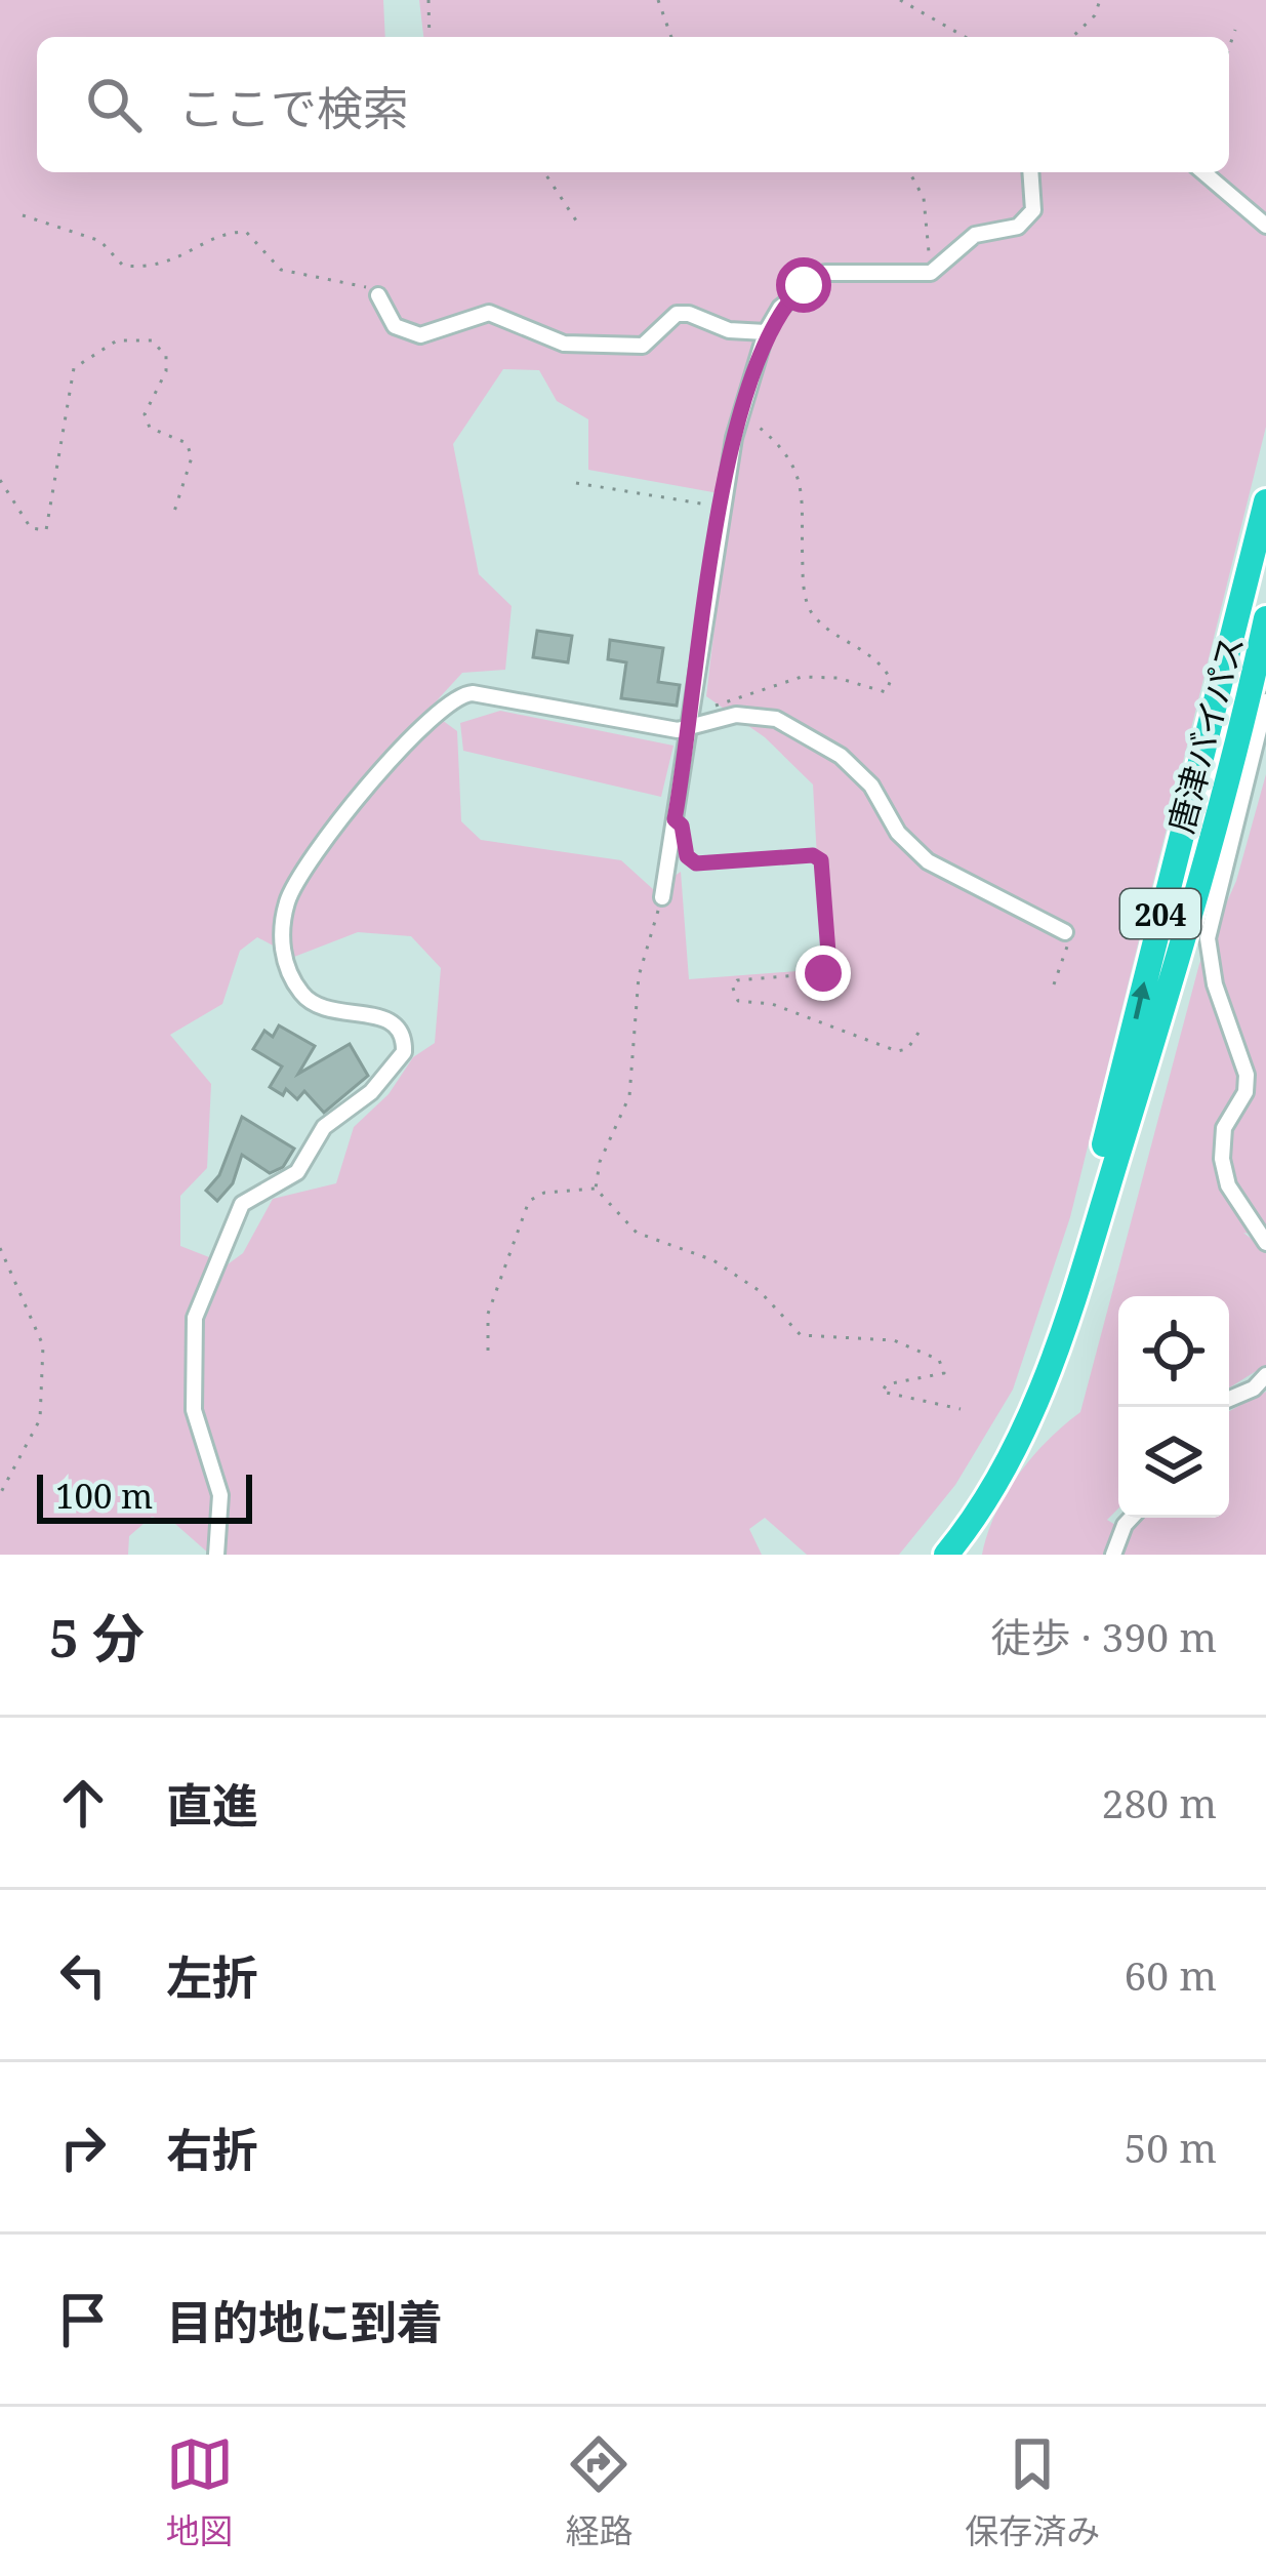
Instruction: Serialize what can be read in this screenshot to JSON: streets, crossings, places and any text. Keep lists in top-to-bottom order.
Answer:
{
  "streets": {
    "highway": ["唐津バイパス", "204"]
  },
  "scale_bar": "100 m",
  "page": {
    "search": "ここで検索",
    "scale": "100 m",
    "heading": ["5 分", "徒歩 · 390 m"],
    "list": [
      ["直進", "280 m"],
      ["左折", "60 m"],
      ["右折", "50 m"],
      "目的地に到着"
    ],
    "nav": ["地図", "経路", "保存済み"]
  }
}
